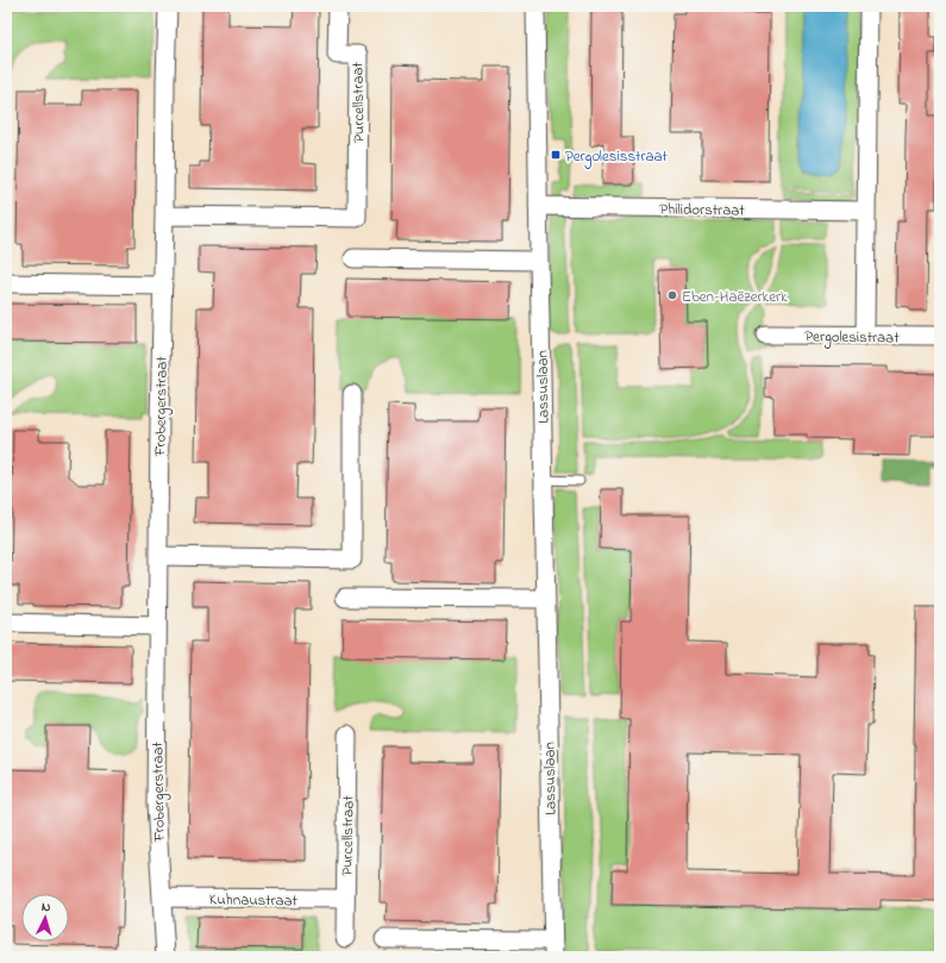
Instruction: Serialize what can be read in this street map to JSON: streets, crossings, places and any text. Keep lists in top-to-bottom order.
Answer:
{
  "streets": {
    "street": [
      "Purcellstraat",
      "Philidorstraat",
      "Pergolesistraat",
      "Lassuslaan",
      "Frobergerstraat",
      "Kuhnaustraat"
    ]
  },
  "crossings": [
    ["Purcellstraat", "Frobergerstraat"],
    ["Purcellstraat", "Kuhnaustraat"],
    ["Philidorstraat", "Lassuslaan"],
    ["Frobergerstraat", "Kuhnaustraat"]
  ],
  "places": {
    "transit": ["Pergolesisstraat"],
    "other": ["Eben-Haëzerkerk"]
  },
  "north": "top"
}
